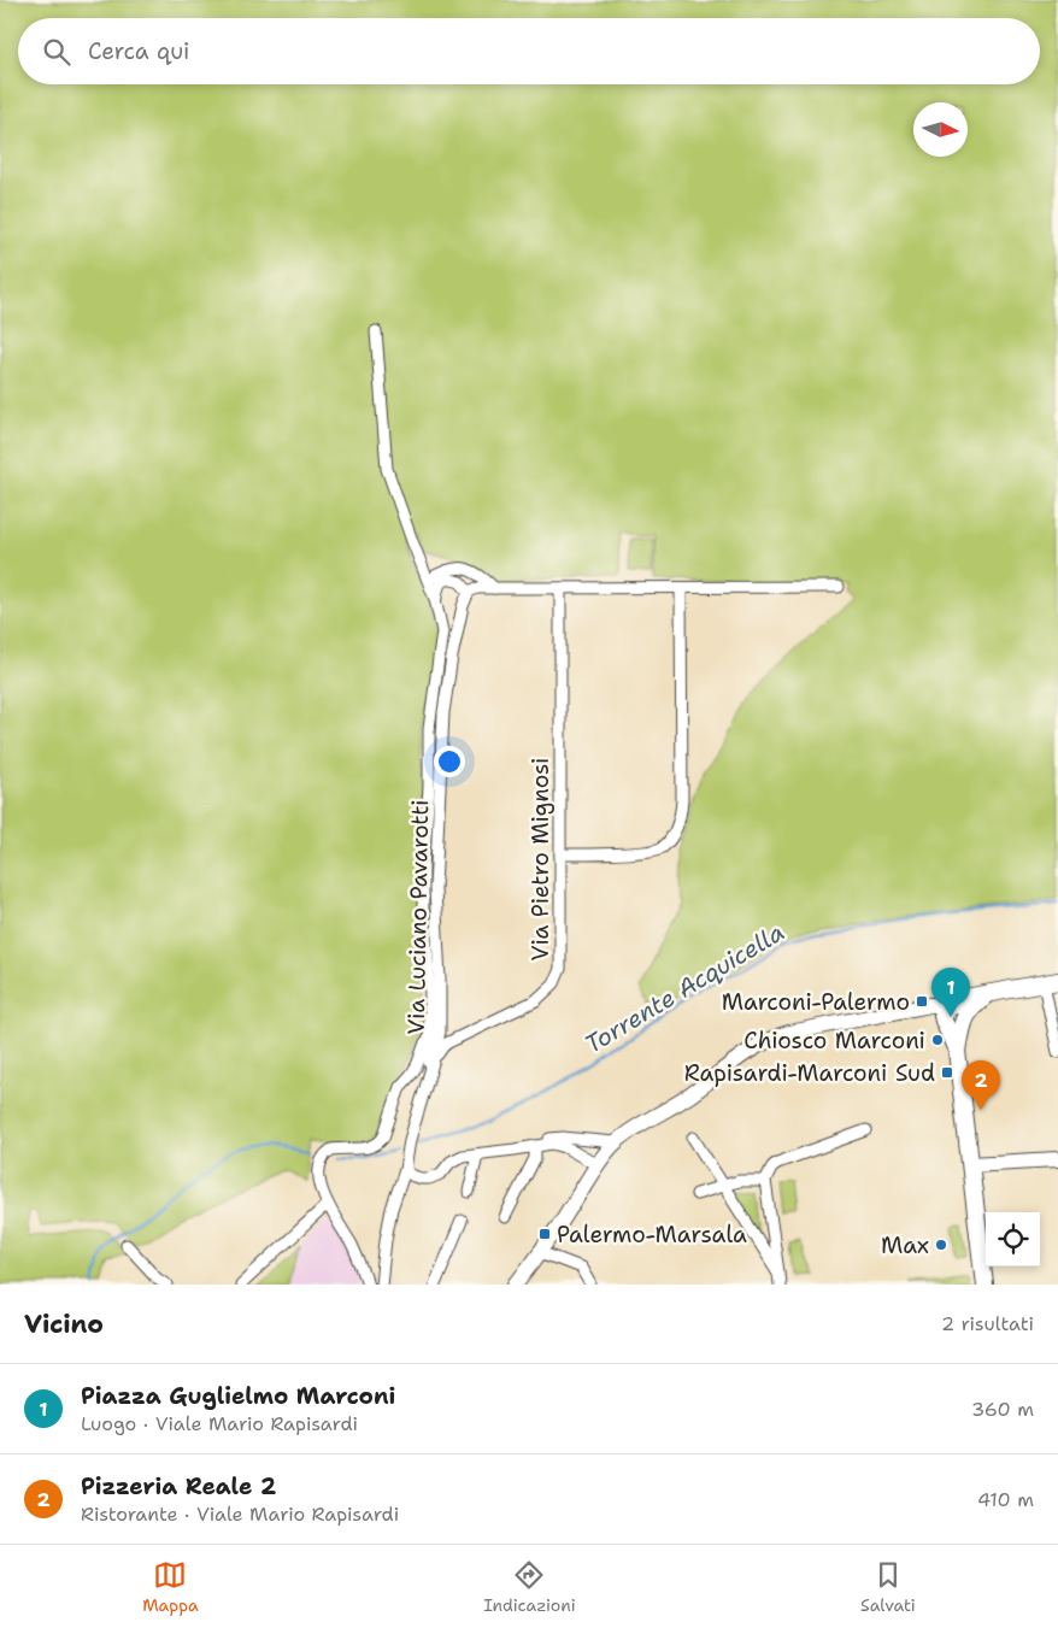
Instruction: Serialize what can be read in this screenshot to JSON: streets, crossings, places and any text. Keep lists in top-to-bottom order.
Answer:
{
  "streets": {
    "street": ["Via Pietro Mignosi", "Via Luciano Pavarotti"]
  },
  "crossings": [
    ["Via Pietro Mignosi", "Via Luciano Pavarotti"]
  ],
  "water": ["Torrente Acquicella"],
  "places": {
    "transit": ["Marconi-Palermo", "Rapisardi-Marconi Sud", "Palermo-Marsala"],
    "other": ["Chiosco Marconi", "Max"]
  },
  "north": "right",
  "page": {
    "search": "Cerca qui",
    "pins": ["1", "2"],
    "heading": ["Vicino", "2 risultati"],
    "list": [
      {
        "mark": "1",
        "name": "Piazza Guglielmo Marconi",
        "note": "Luogo · Viale Mario Rapisardi",
        "value": "360 m"
      },
      {
        "mark": "2",
        "name": "Pizzeria Reale 2",
        "note": "Ristorante · Viale Mario Rapisardi",
        "value": "410 m"
      }
    ],
    "nav": ["Mappa", "Indicazioni", "Salvati"]
  }
}
